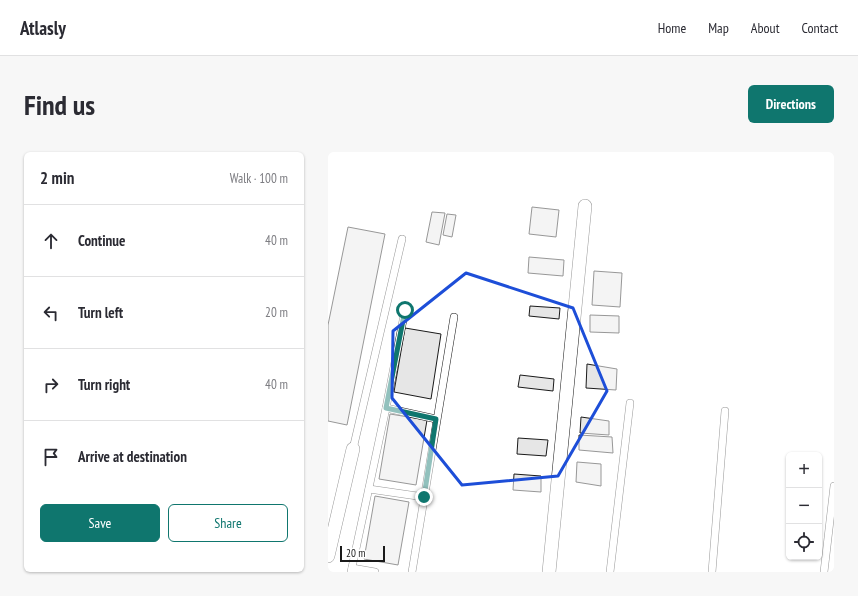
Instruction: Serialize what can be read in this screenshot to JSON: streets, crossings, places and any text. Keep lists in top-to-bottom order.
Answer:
{
  "scale_bar": "20 m",
  "page": {
    "header": "Atlasly",
    "nav": [
      "Home",
      "Map",
      "About",
      "Contact"
    ],
    "buttons": [
      "Directions",
      ["Save", "Share"]
    ],
    "title": "Find us",
    "heading": ["2 min", "Walk · 100 m"],
    "list": [
      ["Continue", "40 m"],
      ["Turn left", "20 m"],
      ["Turn right", "40 m"],
      "Arrive at destination"
    ],
    "map_buttons": ["+", "−"],
    "scale": "20 m"
  }
}
